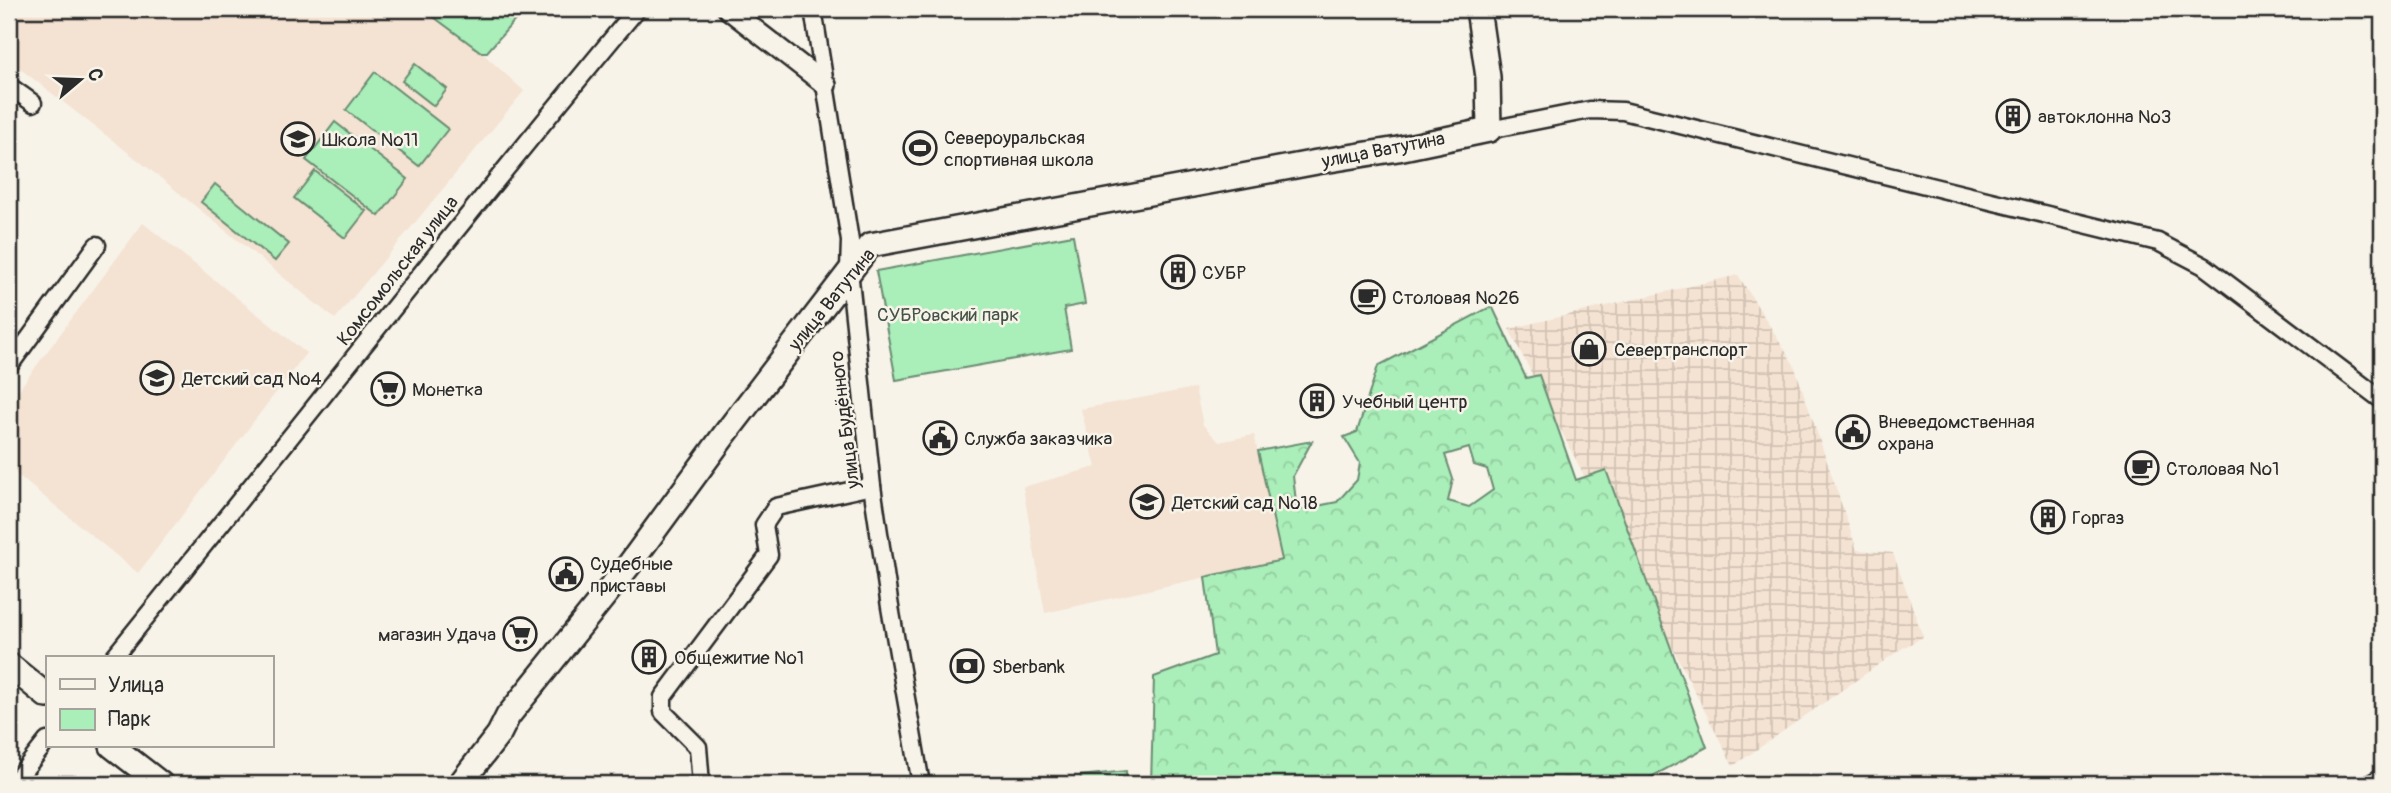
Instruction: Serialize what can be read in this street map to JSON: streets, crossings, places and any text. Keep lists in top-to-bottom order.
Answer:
{
  "streets": {
    "main road": ["улица Ватутина"],
    "street": ["Комсомольская улица", "улица Будённого"]
  },
  "crossings": [
    ["улица Ватутина", "улица Будённого"]
  ],
  "parks": ["СУБРовский парк"],
  "places": {
    "building": [
      "автоклонна №3",
      "СУБР",
      "Учебный центр",
      "Горгаз",
      "Общежитие №1"
    ],
    "school or university": ["Школа №11", "Детский сад №4", "Детский сад №18"],
    "sports": ["Североуральская спортивная школа"],
    "cafe": ["Столовая №26", "Столовая №1"],
    "shop": ["Севертранспорт"],
    "supermarket": ["Монетка", "магазин Удача"],
    "public building": ["Вневедомственная охрана", "Служба заказчика", "Судебные приставы"],
    "bank": ["Sberbank"]
  },
  "legend": ["Улица", "Парк"],
  "north": "right"
}
